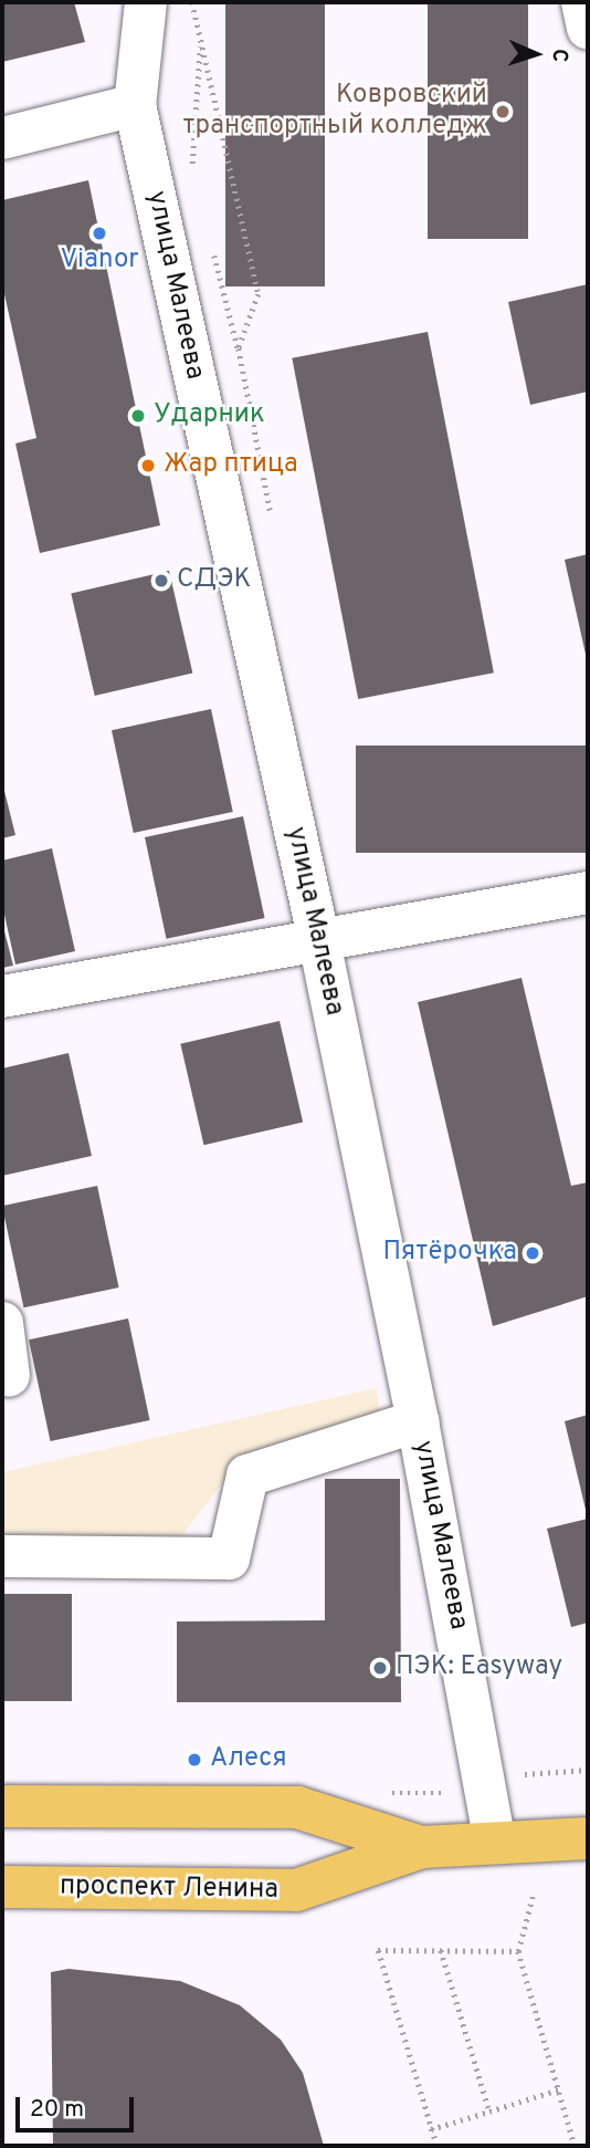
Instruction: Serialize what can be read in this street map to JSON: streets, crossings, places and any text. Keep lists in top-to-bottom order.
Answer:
{
  "streets": {
    "main road": ["проспект Ленина"],
    "street": ["улица Малеева"]
  },
  "crossings": [
    ["улица Малеева", "проспект Ленина"]
  ],
  "places": [
    "Ковровский транспортный колледж",
    "Vianor",
    "Ударник",
    "Жар птица",
    "СДЭК",
    "Пятёрочка",
    "ПЭК: Easyway",
    "Алеся"
  ],
  "scale_bar": "20 m",
  "north": "right"
}
